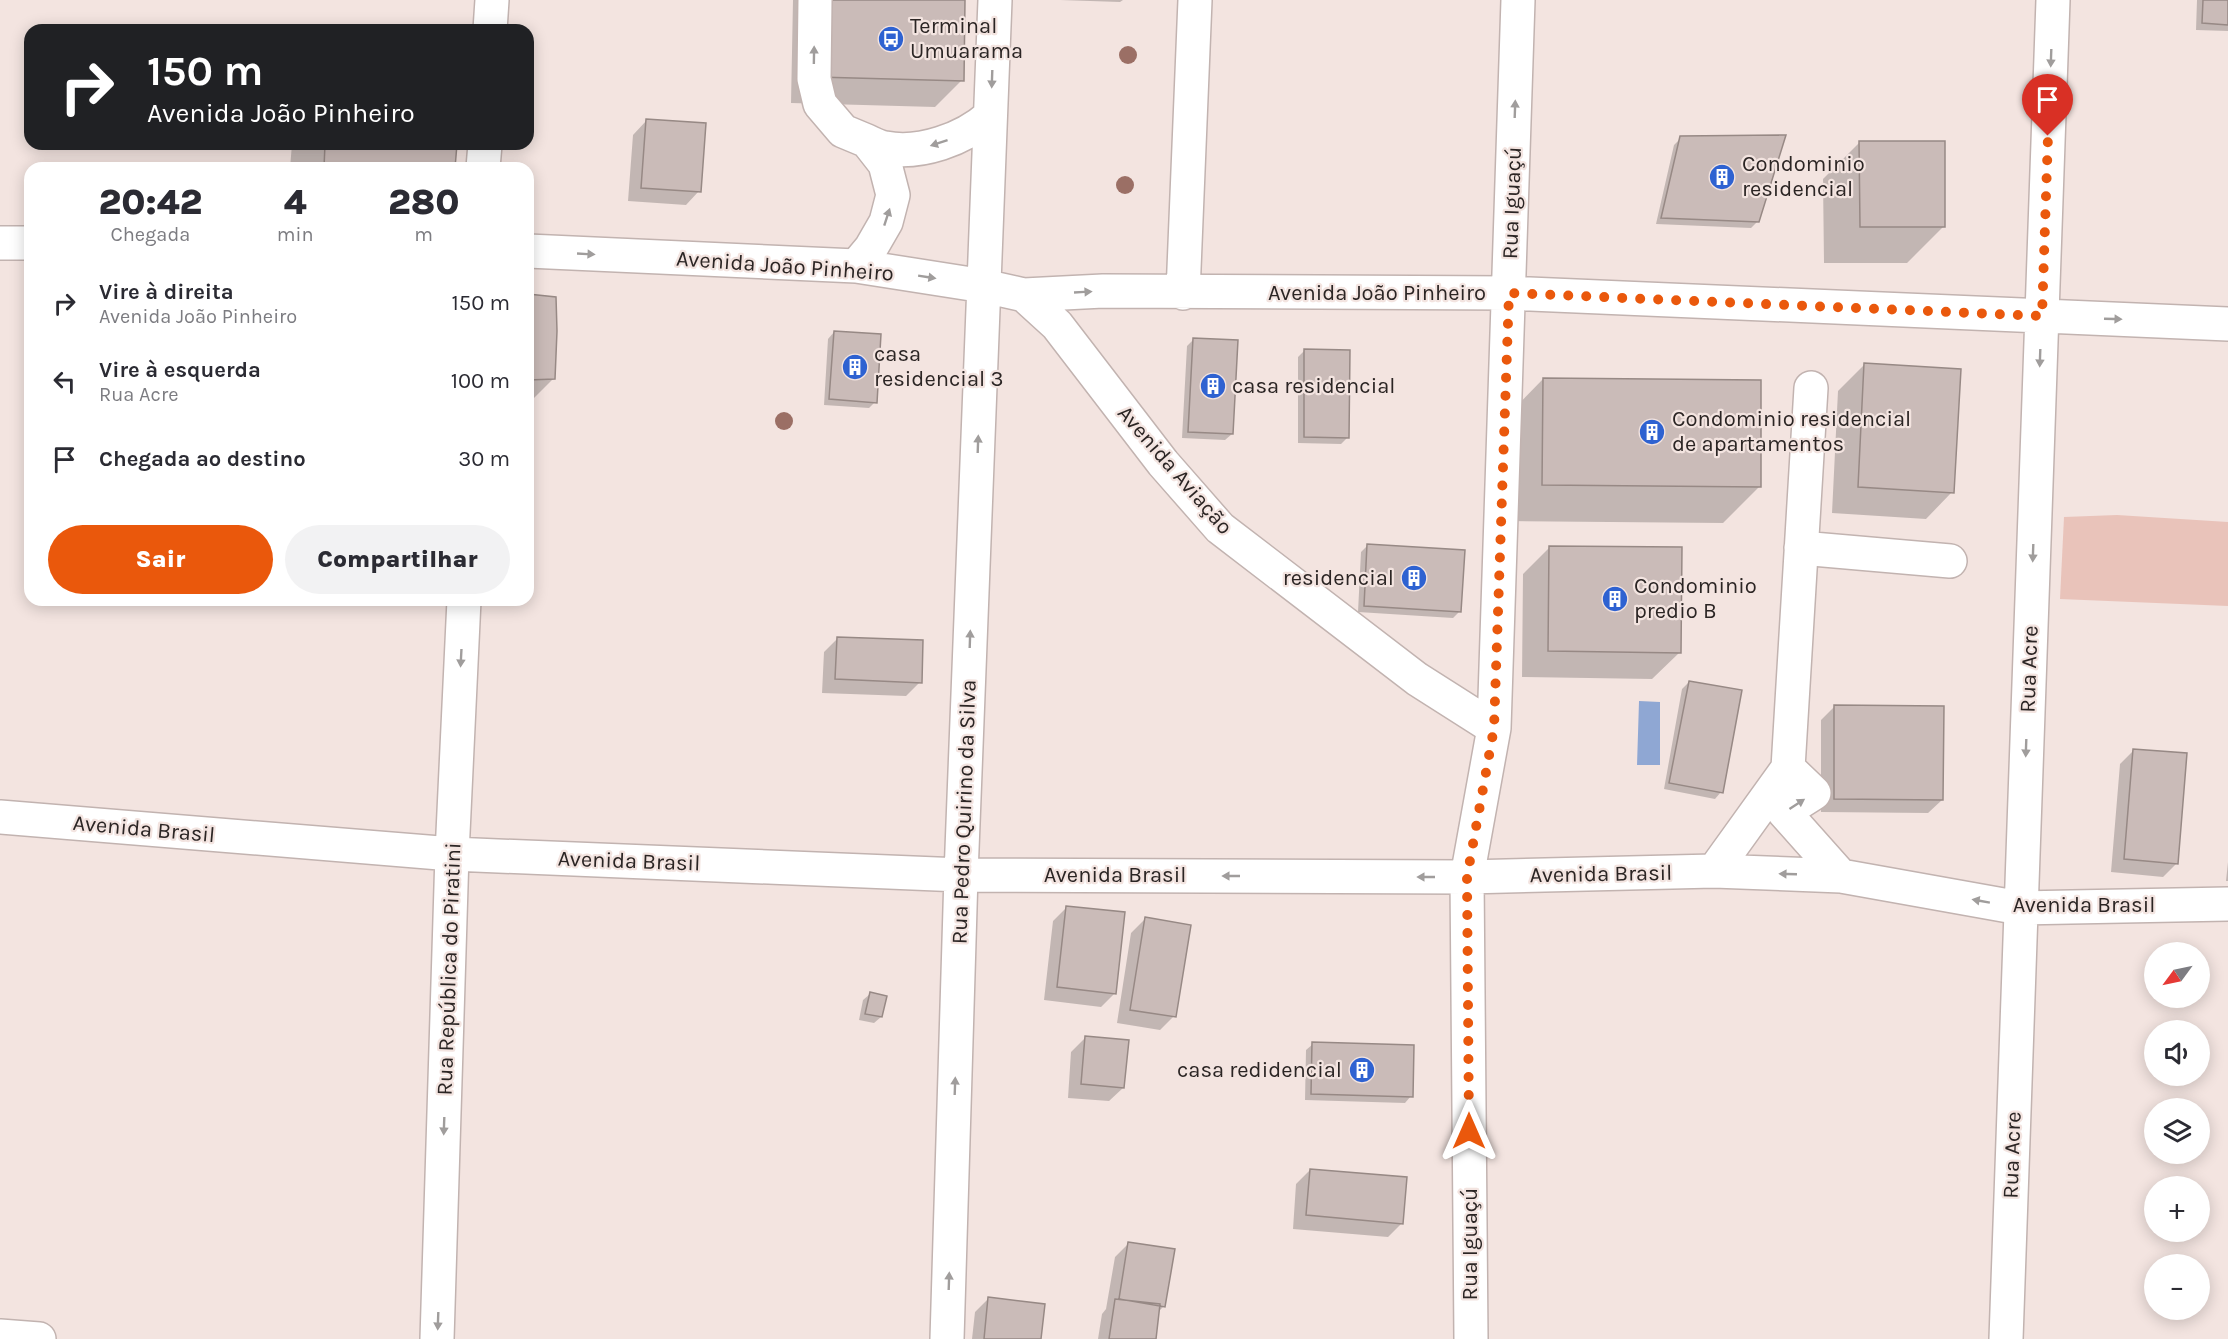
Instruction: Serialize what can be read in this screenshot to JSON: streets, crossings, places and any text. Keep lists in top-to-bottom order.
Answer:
{
  "streets": {
    "street": [
      "Rua Iguaçú",
      "Avenida João Pinheiro",
      "Avenida Aviação",
      "Rua Acre",
      "Rua Pedro Quirino da Silva",
      "Avenida Brasil",
      "Rua República do Piratini"
    ]
  },
  "crossings": [
    ["Rua Iguaçú", "Avenida João Pinheiro"],
    ["Rua Iguaçú", "Avenida Aviação"],
    ["Rua Iguaçú", "Avenida Brasil"],
    ["Avenida João Pinheiro", "Avenida Aviação"],
    ["Avenida João Pinheiro", "Rua Acre"],
    ["Avenida João Pinheiro", "Rua Pedro Quirino da Silva"],
    ["Rua Acre", "Avenida Brasil"],
    ["Rua Pedro Quirino da Silva", "Avenida Brasil"],
    ["Avenida Brasil", "Rua República do Piratini"]
  ],
  "one_way": [
    "Avenida João Pinheiro",
    "Rua Pedro Quirino da Silva",
    "Avenida Brasil",
    "Rua República do Piratini"
  ],
  "places": {
    "bus stop": ["Terminal Umuarama"],
    "building": [
      "Condominio residencial",
      "casa residencial 3",
      "casa residencial",
      "Condominio residencial de apartamentos",
      "residencial",
      "Condominio predio B",
      "casa redidencial"
    ]
  },
  "north": "bottom left",
  "page": {
    "turn": ["150 m", "Avenida João Pinheiro"],
    "eta": [
      "20:42",
      "Chegada",
      "4",
      "min",
      "280",
      "m"
    ],
    "list": [
      {
        "name": "Vire à direita",
        "note": "Avenida João Pinheiro",
        "value": "150 m"
      },
      {
        "name": "Vire à esquerda",
        "note": "Rua Acre",
        "value": "100 m"
      },
      {
        "name": "Chegada ao destino",
        "value": "30 m"
      }
    ],
    "buttons": ["Sair", "Compartilhar"],
    "map_buttons": ["+", "−"]
  }
}
